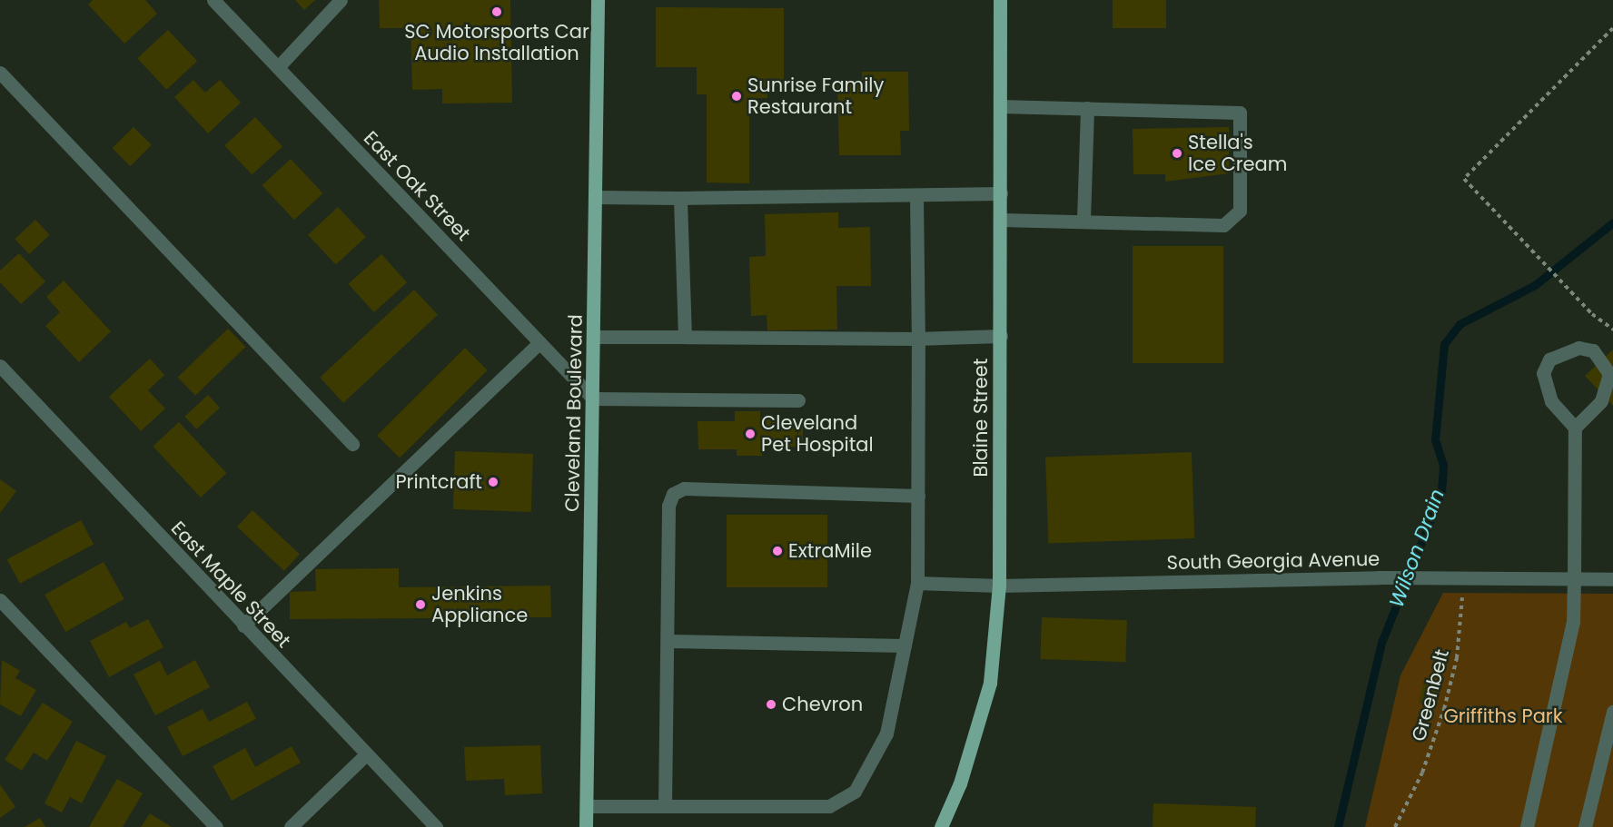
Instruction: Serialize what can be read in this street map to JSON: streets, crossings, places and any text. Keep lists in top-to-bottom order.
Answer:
{
  "streets": {
    "main road": ["Cleveland Boulevard", "Blaine Street"],
    "street": ["East Oak Street", "South Georgia Avenue", "East Maple Street"],
    "path": ["Greenbelt"]
  },
  "crossings": [
    ["East Oak Street", "Cleveland Boulevard"],
    ["Blaine Street", "South Georgia Avenue"]
  ],
  "water": ["Wilson Drain"],
  "parks": ["Griffiths Park"],
  "places": [
    "SC Motorsports Car Audio Installation",
    "Sunrise Family Restaurant",
    "Stella's Ice Cream",
    "Cleveland Pet Hospital",
    "Printcraft",
    "ExtraMile",
    "Jenkins Appliance",
    "Chevron"
  ]
}
